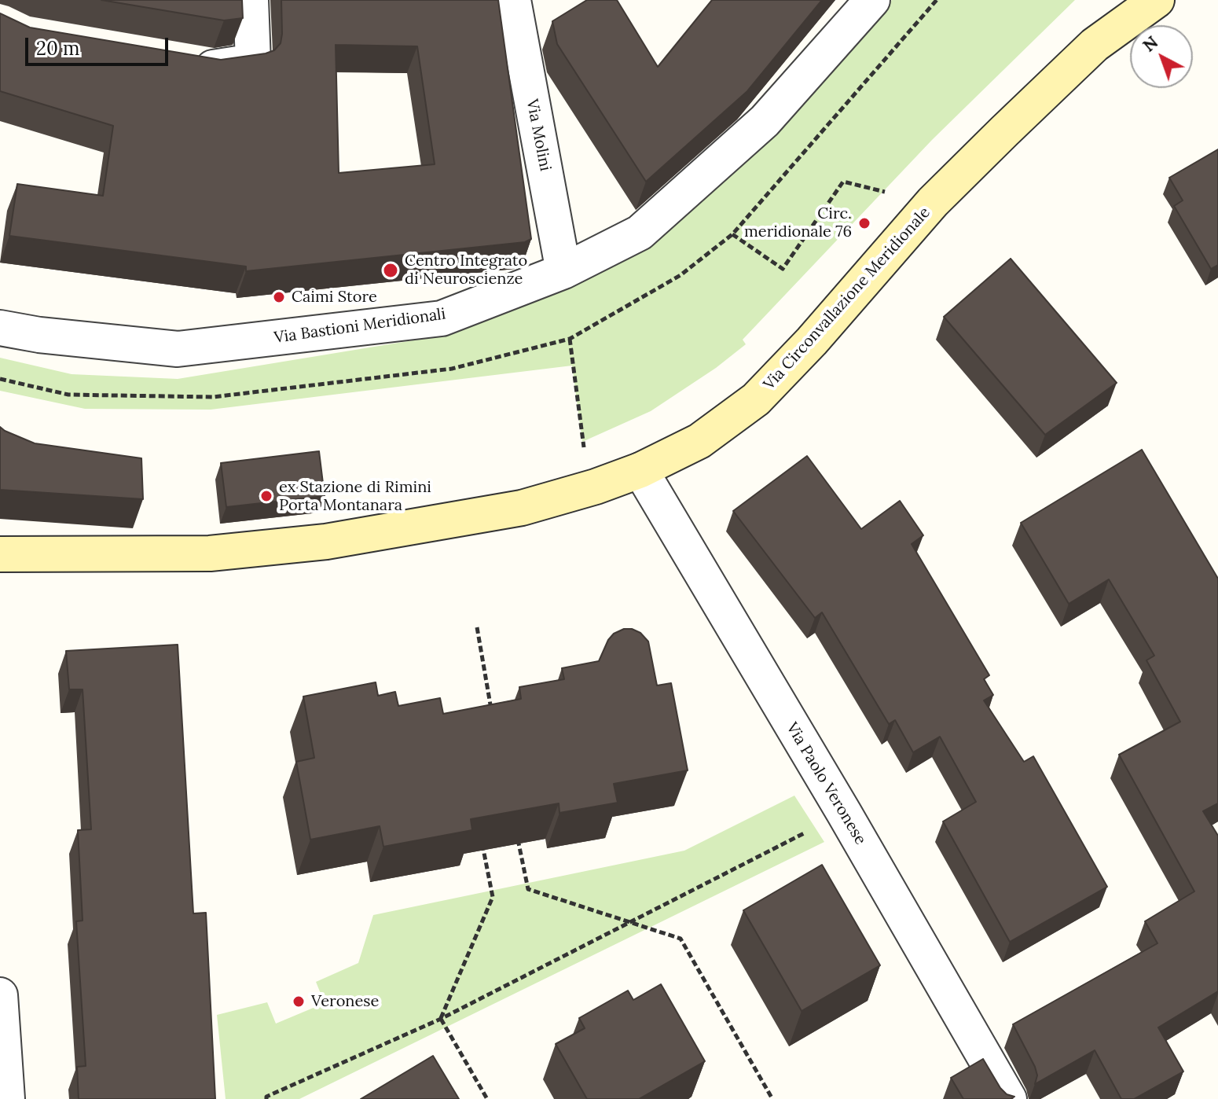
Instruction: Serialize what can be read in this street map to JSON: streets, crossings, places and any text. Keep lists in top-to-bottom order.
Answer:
{
  "streets": {
    "street": [
      "Via Molini",
      "Via Circonvallazione Meridionale",
      "Via Bastioni Meridionali",
      "Via Paolo Veronese"
    ]
  },
  "crossings": [
    ["Via Molini", "Via Bastioni Meridionali"],
    ["Via Circonvallazione Meridionale", "Via Paolo Veronese"]
  ],
  "places": [
    "Circ. meridionale 76",
    "Centro Integrato di Neuroscienze",
    "Caimi Store",
    "ex Stazione di Rimini Porta Montanara",
    "Veronese"
  ],
  "scale_bar": "20 m",
  "north": "top left"
}
